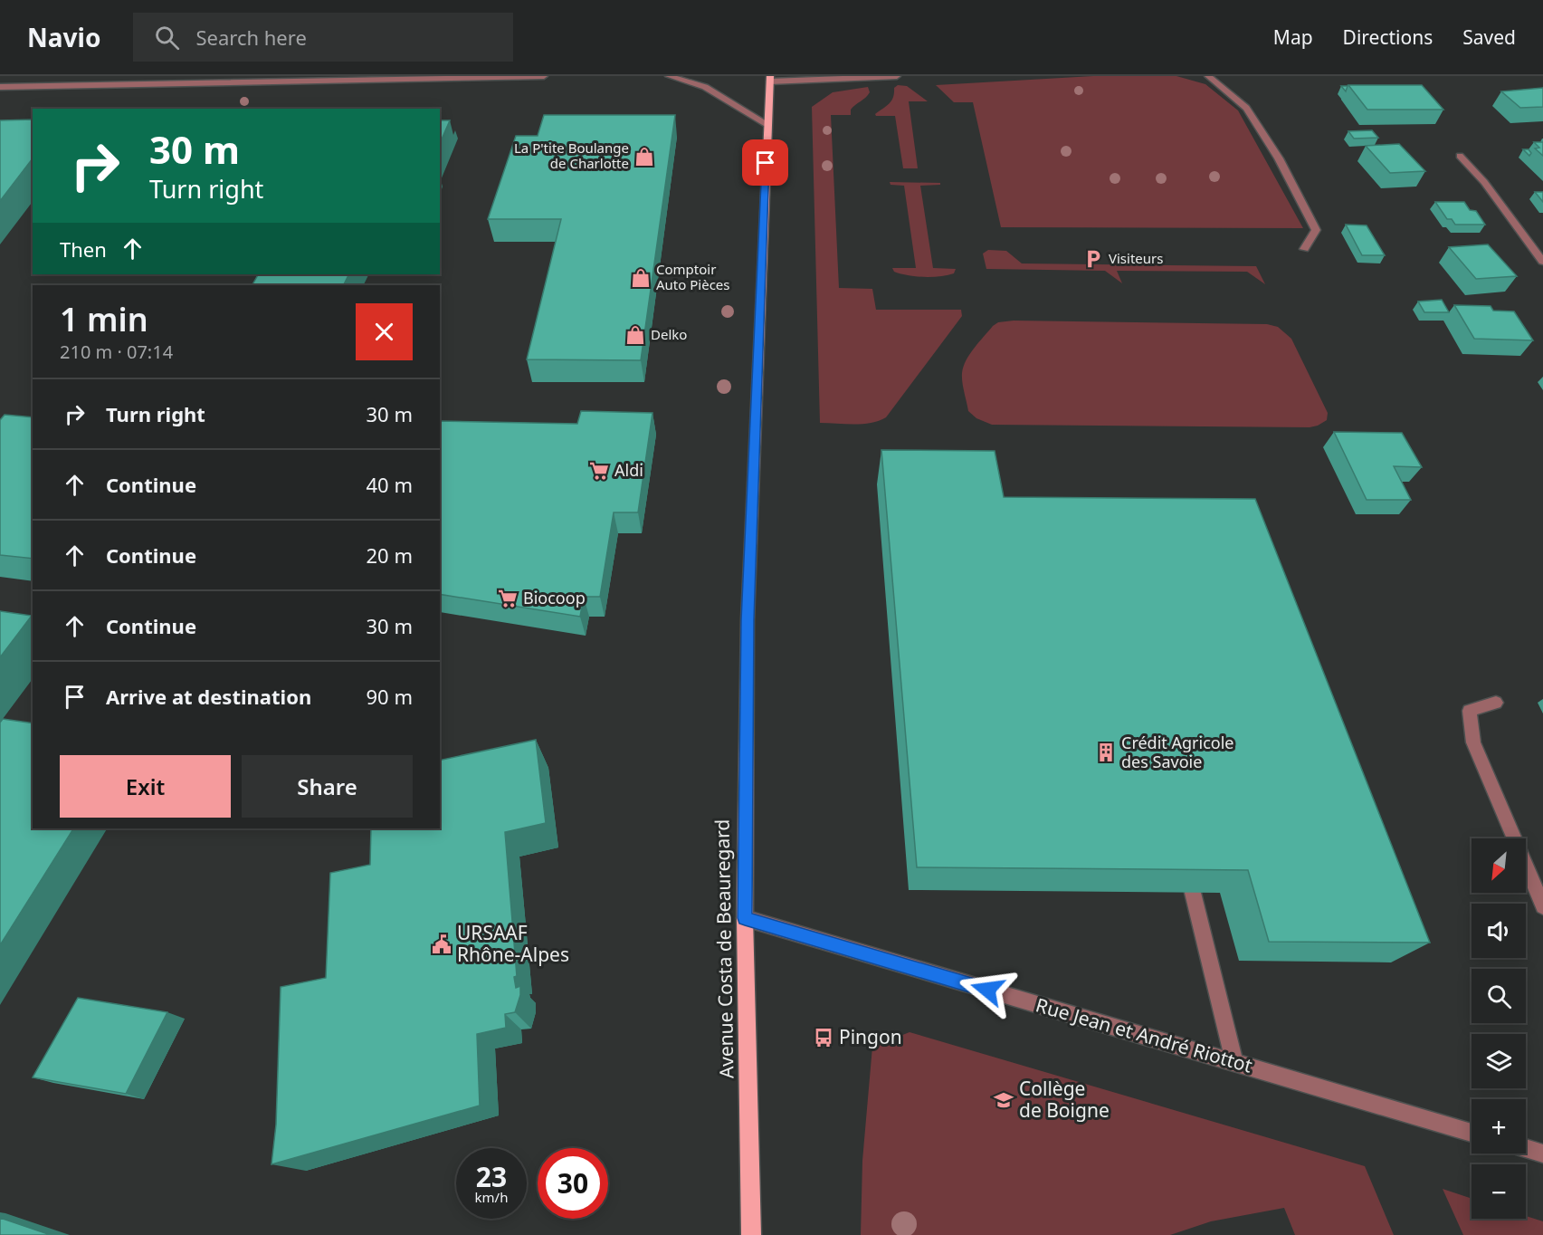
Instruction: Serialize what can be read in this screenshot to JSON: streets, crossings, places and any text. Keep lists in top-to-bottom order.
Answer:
{
  "streets": {
    "main road": ["Avenue Costa de Beauregard"],
    "street": ["Rue Jean et André Riottot"]
  },
  "crossings": [
    ["Avenue Costa de Beauregard", "Rue Jean et André Riottot"]
  ],
  "places": {
    "shop": ["La P'tite Boulange de Charlotte", "Comptoir Auto Pièces", "Delko"],
    "parking": ["Visiteurs"],
    "supermarket": ["Aldi", "Biocoop"],
    "building": ["Crédit Agricole des Savoie"],
    "public building": ["URSAAF Rhône-Alpes"],
    "bus stop": ["Pingon"],
    "school or university": ["Collège de Boigne"]
  },
  "north": "bottom left",
  "page": {
    "header": "Navio",
    "search": "Search here",
    "nav": ["Map", "Directions", "Saved"],
    "turn": ["30 m", "Turn right"],
    "then": "Then",
    "heading": ["1 min", "210 m · 07:14"],
    "list": [
      {
        "name": "Turn right",
        "value": "30 m"
      },
      {
        "name": "Continue",
        "value": "40 m"
      },
      {
        "name": "Continue",
        "value": "20 m"
      },
      {
        "name": "Continue",
        "value": "30 m"
      },
      {
        "name": "Arrive at destination",
        "value": "90 m"
      }
    ],
    "buttons": ["Exit", "Share"],
    "map_buttons": ["+", "−"],
    "speed": "23 km/h",
    "limit": "30"
  }
}
